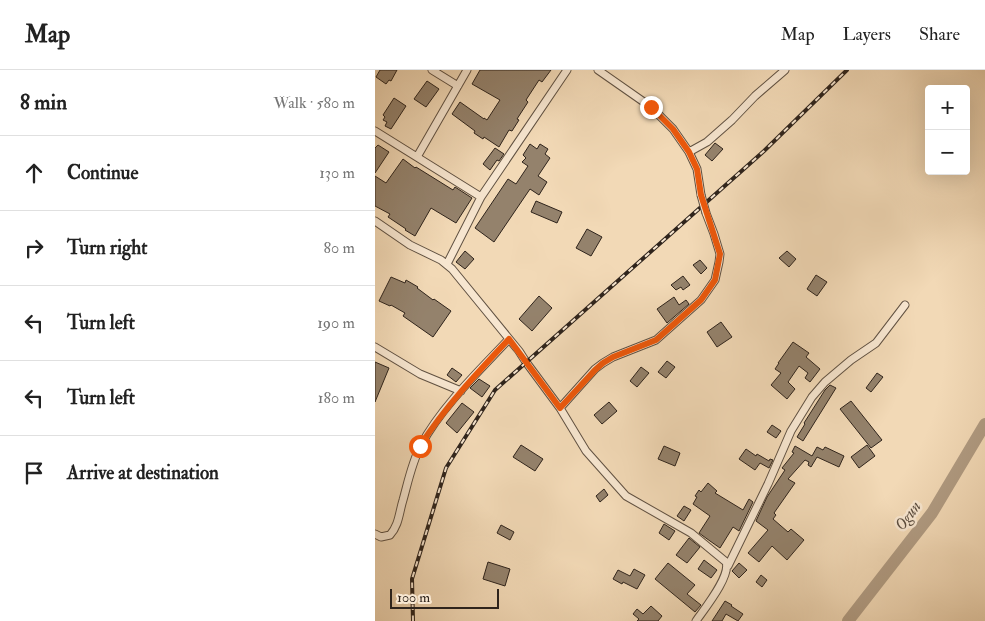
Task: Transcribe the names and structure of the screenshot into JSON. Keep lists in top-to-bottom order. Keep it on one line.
{"water":["Ogun"],"scale_bar":"100 m","page":{"header":"Map","nav":["Map","Layers","Share"],"heading":["8 min","Walk · 580 m"],"map_buttons":["+","−"],"list":[["Continue","130 m"],["Turn right","80 m"],["Turn left","190 m"],["Turn left","180 m"],"Arrive at destination"],"scale":"100 m"}}
